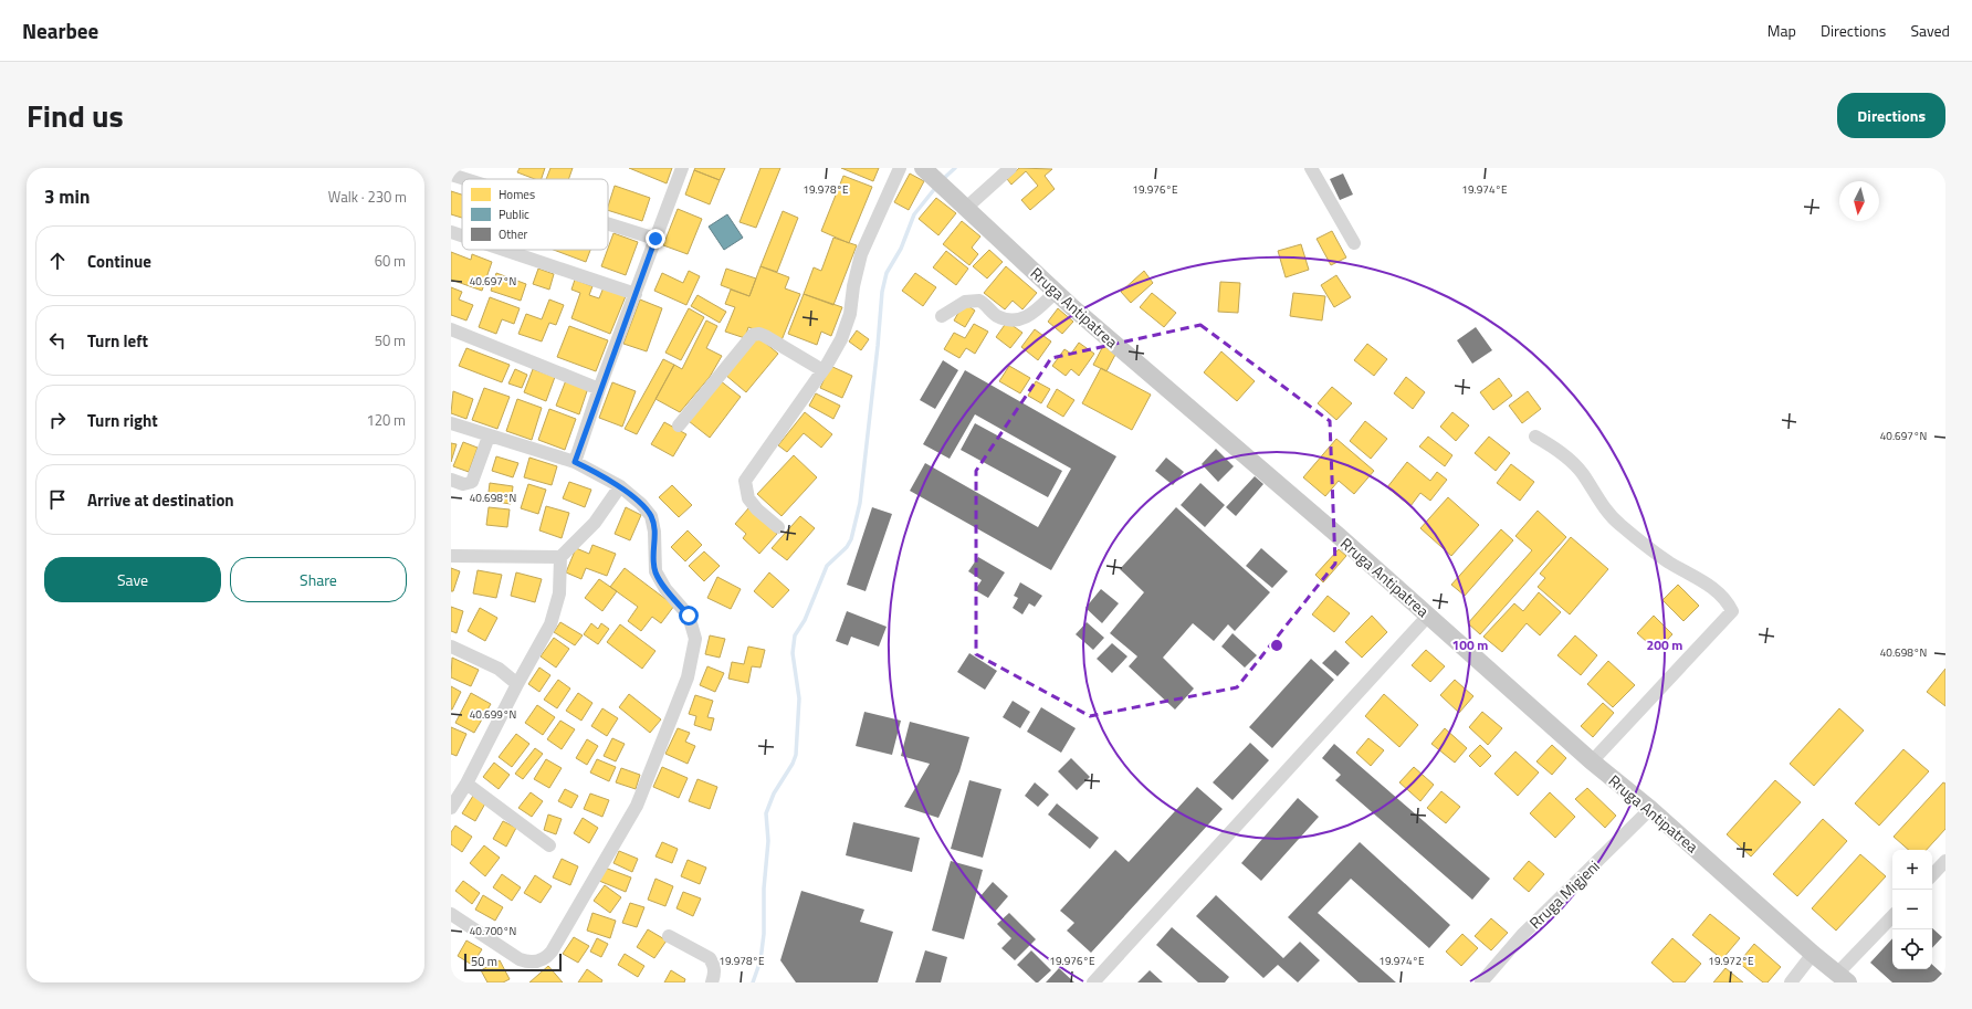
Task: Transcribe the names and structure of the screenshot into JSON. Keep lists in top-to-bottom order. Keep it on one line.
{"streets":{"main road":["Rruga Antipatrea"],"street":["Rruga Migjeni"]},"crossings":[["Rruga Antipatrea","Rruga Migjeni"]],"legend":["Homes","Public","Other"],"scale_bar":"50 m","north":"bottom","page":{"header":"Nearbee","nav":["Map","Directions","Saved"],"title":"Find us","buttons":["Directions",["Save","Share"]],"heading":["3 min","Walk · 230 m"],"list":[["Continue","60 m"],["Turn left","50 m"],["Turn right","120 m"],"Arrive at destination"],"map_buttons":["+","−"],"scale":"50 m"},"coordinates":["19.978°E","19.976°E","19.974°E","40.697°N","40.698°N","40.699°N","40.700°N","19.972°E"],"rings":["100 m","200 m"]}
